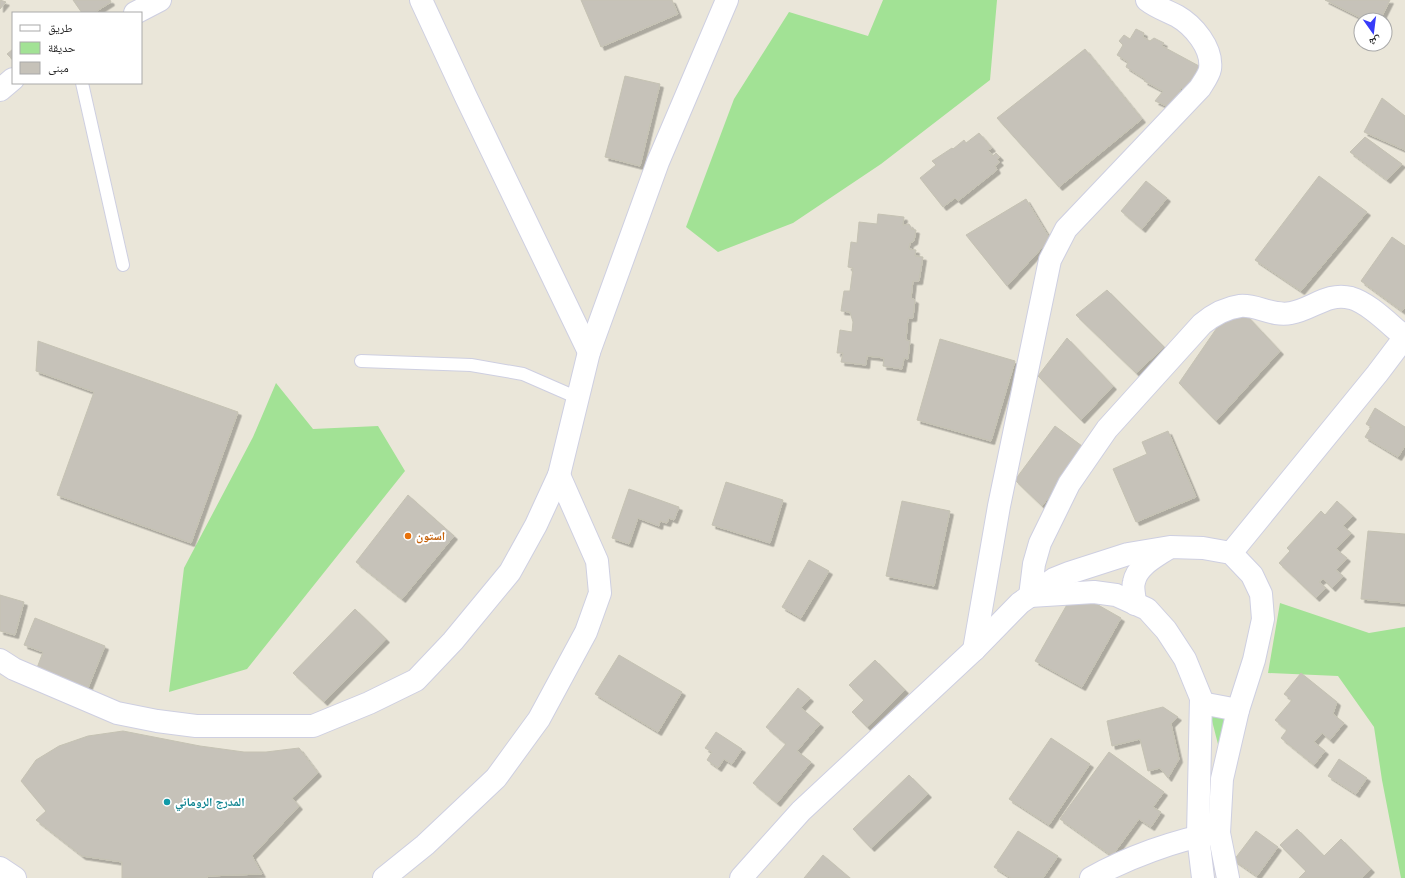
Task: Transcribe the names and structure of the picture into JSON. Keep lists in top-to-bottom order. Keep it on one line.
{"places":["استون","المدرج الروماني"],"legend":["طريق","حديقة","مبنى"],"north":"bottom"}
